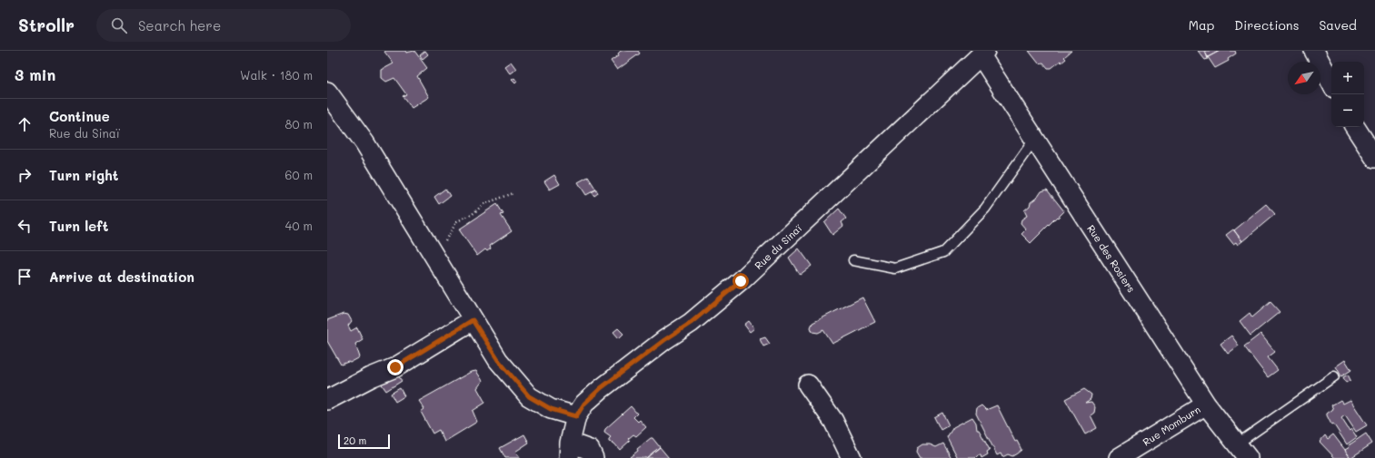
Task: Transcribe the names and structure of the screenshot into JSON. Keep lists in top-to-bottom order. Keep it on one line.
{"streets":{"street":["Rue du Sinaï","Rue des Rosiers","Rue Momburn"]},"crossings":[["Rue du Sinaï","Rue des Rosiers"],["Rue des Rosiers","Rue Momburn"]],"scale_bar":"20 m","north":"bottom left","page":{"header":"Strollr","search":"Search here","nav":["Map","Directions","Saved"],"heading":["3 min","Walk · 180 m"],"map_buttons":["+","−"],"list":[["Continue","Rue du Sinaï","80 m"],["Turn right","60 m"],["Turn left","40 m"],"Arrive at destination"],"scale":"20 m"}}
